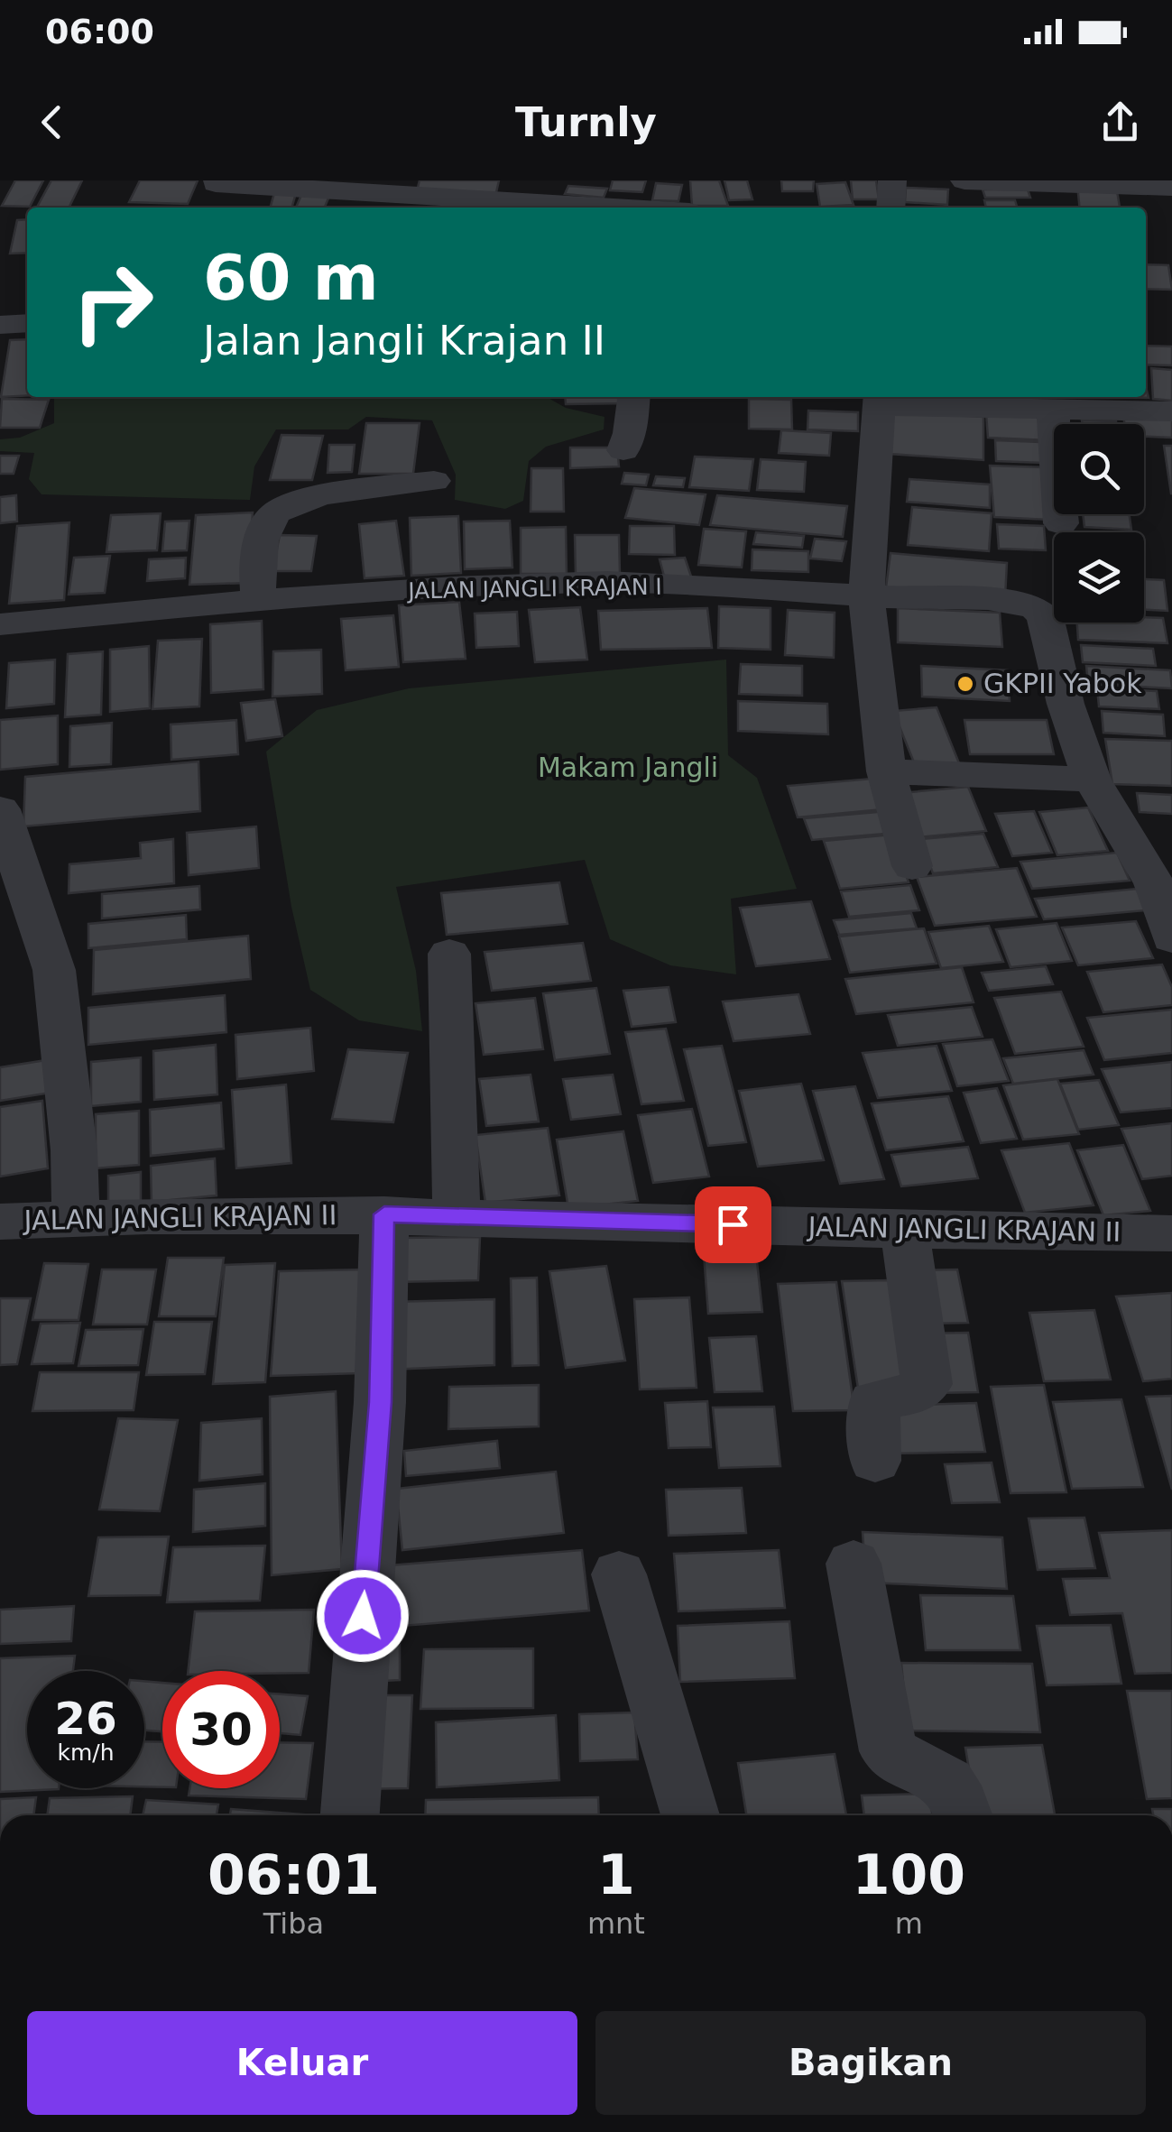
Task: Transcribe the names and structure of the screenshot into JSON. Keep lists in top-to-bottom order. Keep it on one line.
{"streets":{"street":["JALAN JANGLI KRAJAN I","JALAN JANGLI KRAJAN II"]},"parks":["Makam Jangli"],"places":["GKPII Yabok"],"page":{"status":"06:00","header":"Turnly","turn":["60 m","Jalan Jangli Krajan II"],"speed":"26 km/h","limit":"30","eta":["06:01","Tiba","1","mnt","100","m"],"buttons":["Keluar","Bagikan"]}}
